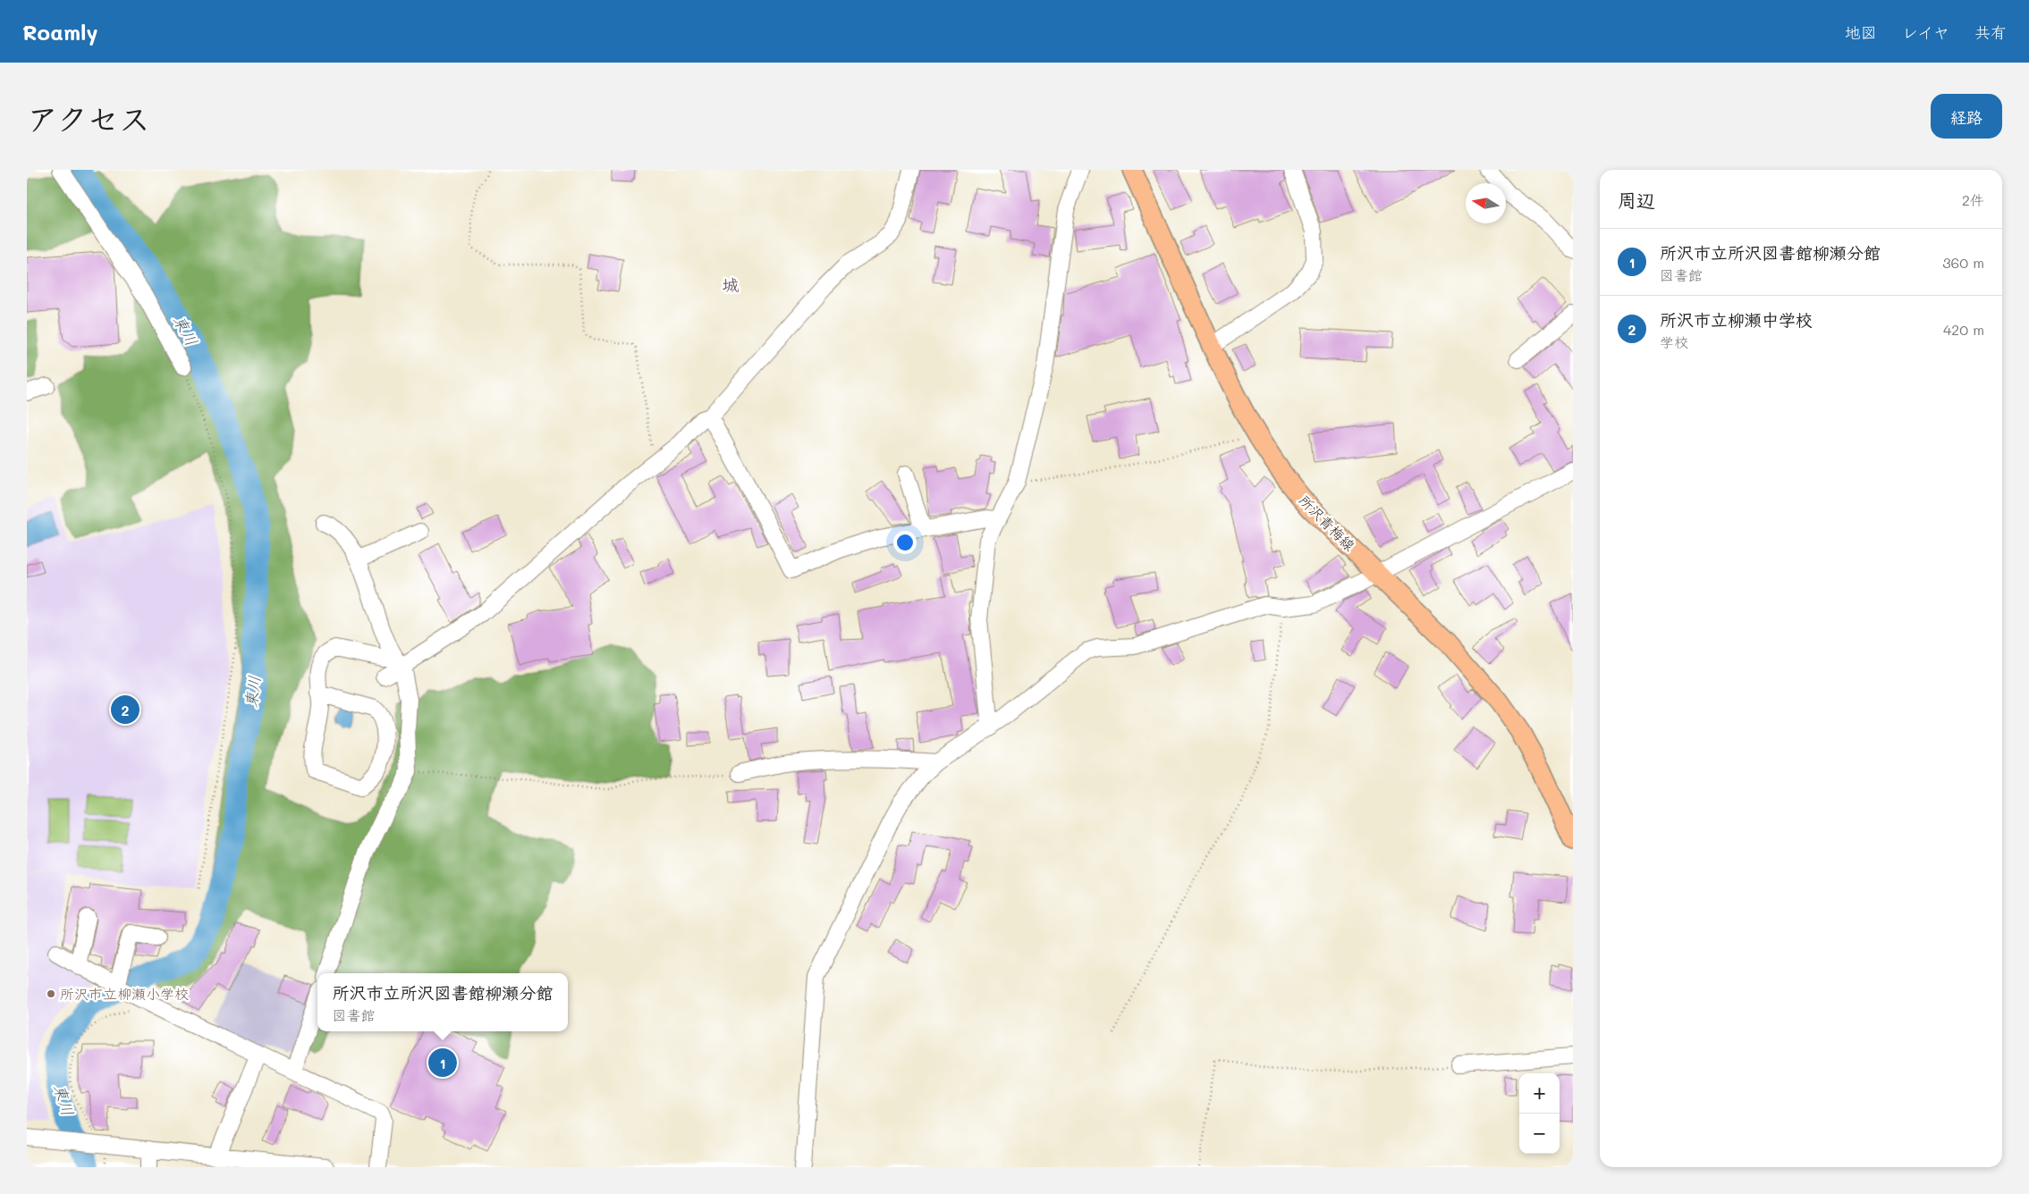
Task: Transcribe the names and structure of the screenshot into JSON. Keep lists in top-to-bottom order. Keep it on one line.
{"streets":{"main road":["所沢青梅線"]},"districts":["城"],"water":["東川"],"places":["所沢市立柳瀬小学校"],"north":"left","page":{"header":"Roamly","nav":["地図","レイヤ","共有"],"title":"アクセス","buttons":"経路","heading":["周辺","2件"],"list":[{"mark":"1","name":"所沢市立所沢図書館柳瀬分館","note":"図書館","value":"360 m"},{"mark":"2","name":"所沢市立柳瀬中学校","note":"学校","value":"420 m"}],"pins":["2","1"],"popup":["所沢市立所沢図書館柳瀬分館","図書館"],"map_buttons":["+","−"]}}
